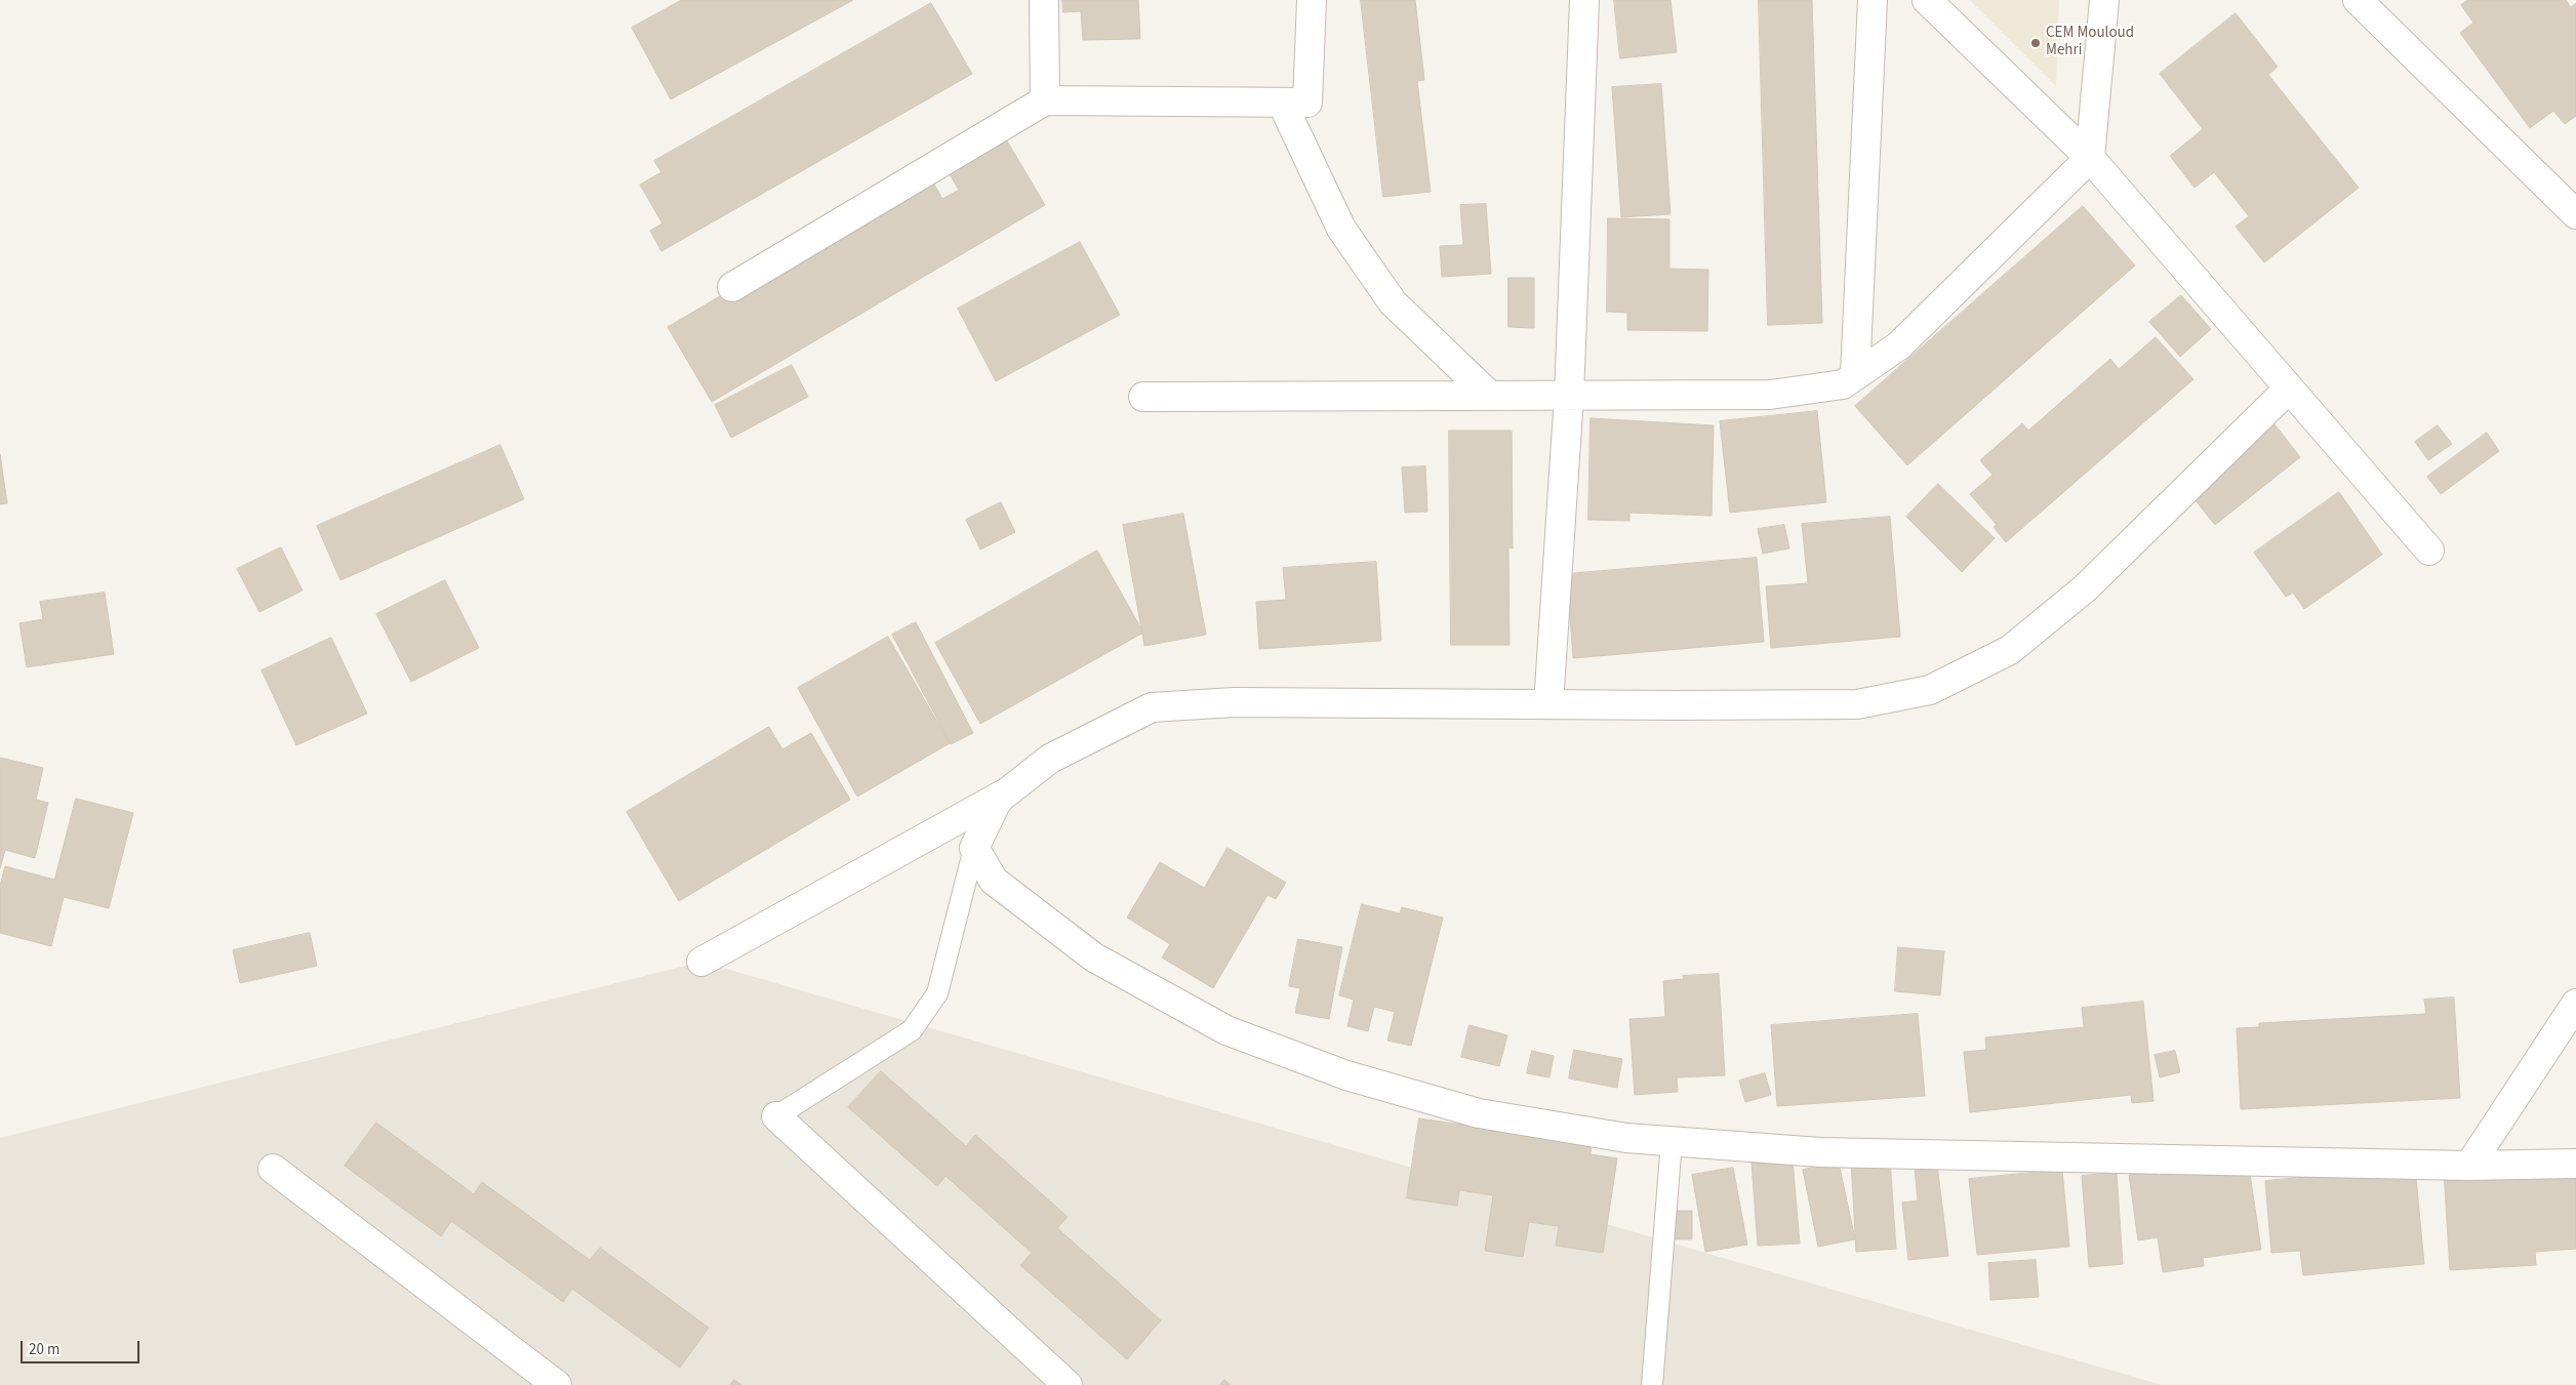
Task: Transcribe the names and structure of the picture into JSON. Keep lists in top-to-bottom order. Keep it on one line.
{"places":["CEM Mouloud Mehri"],"scale_bar":"20 m"}
